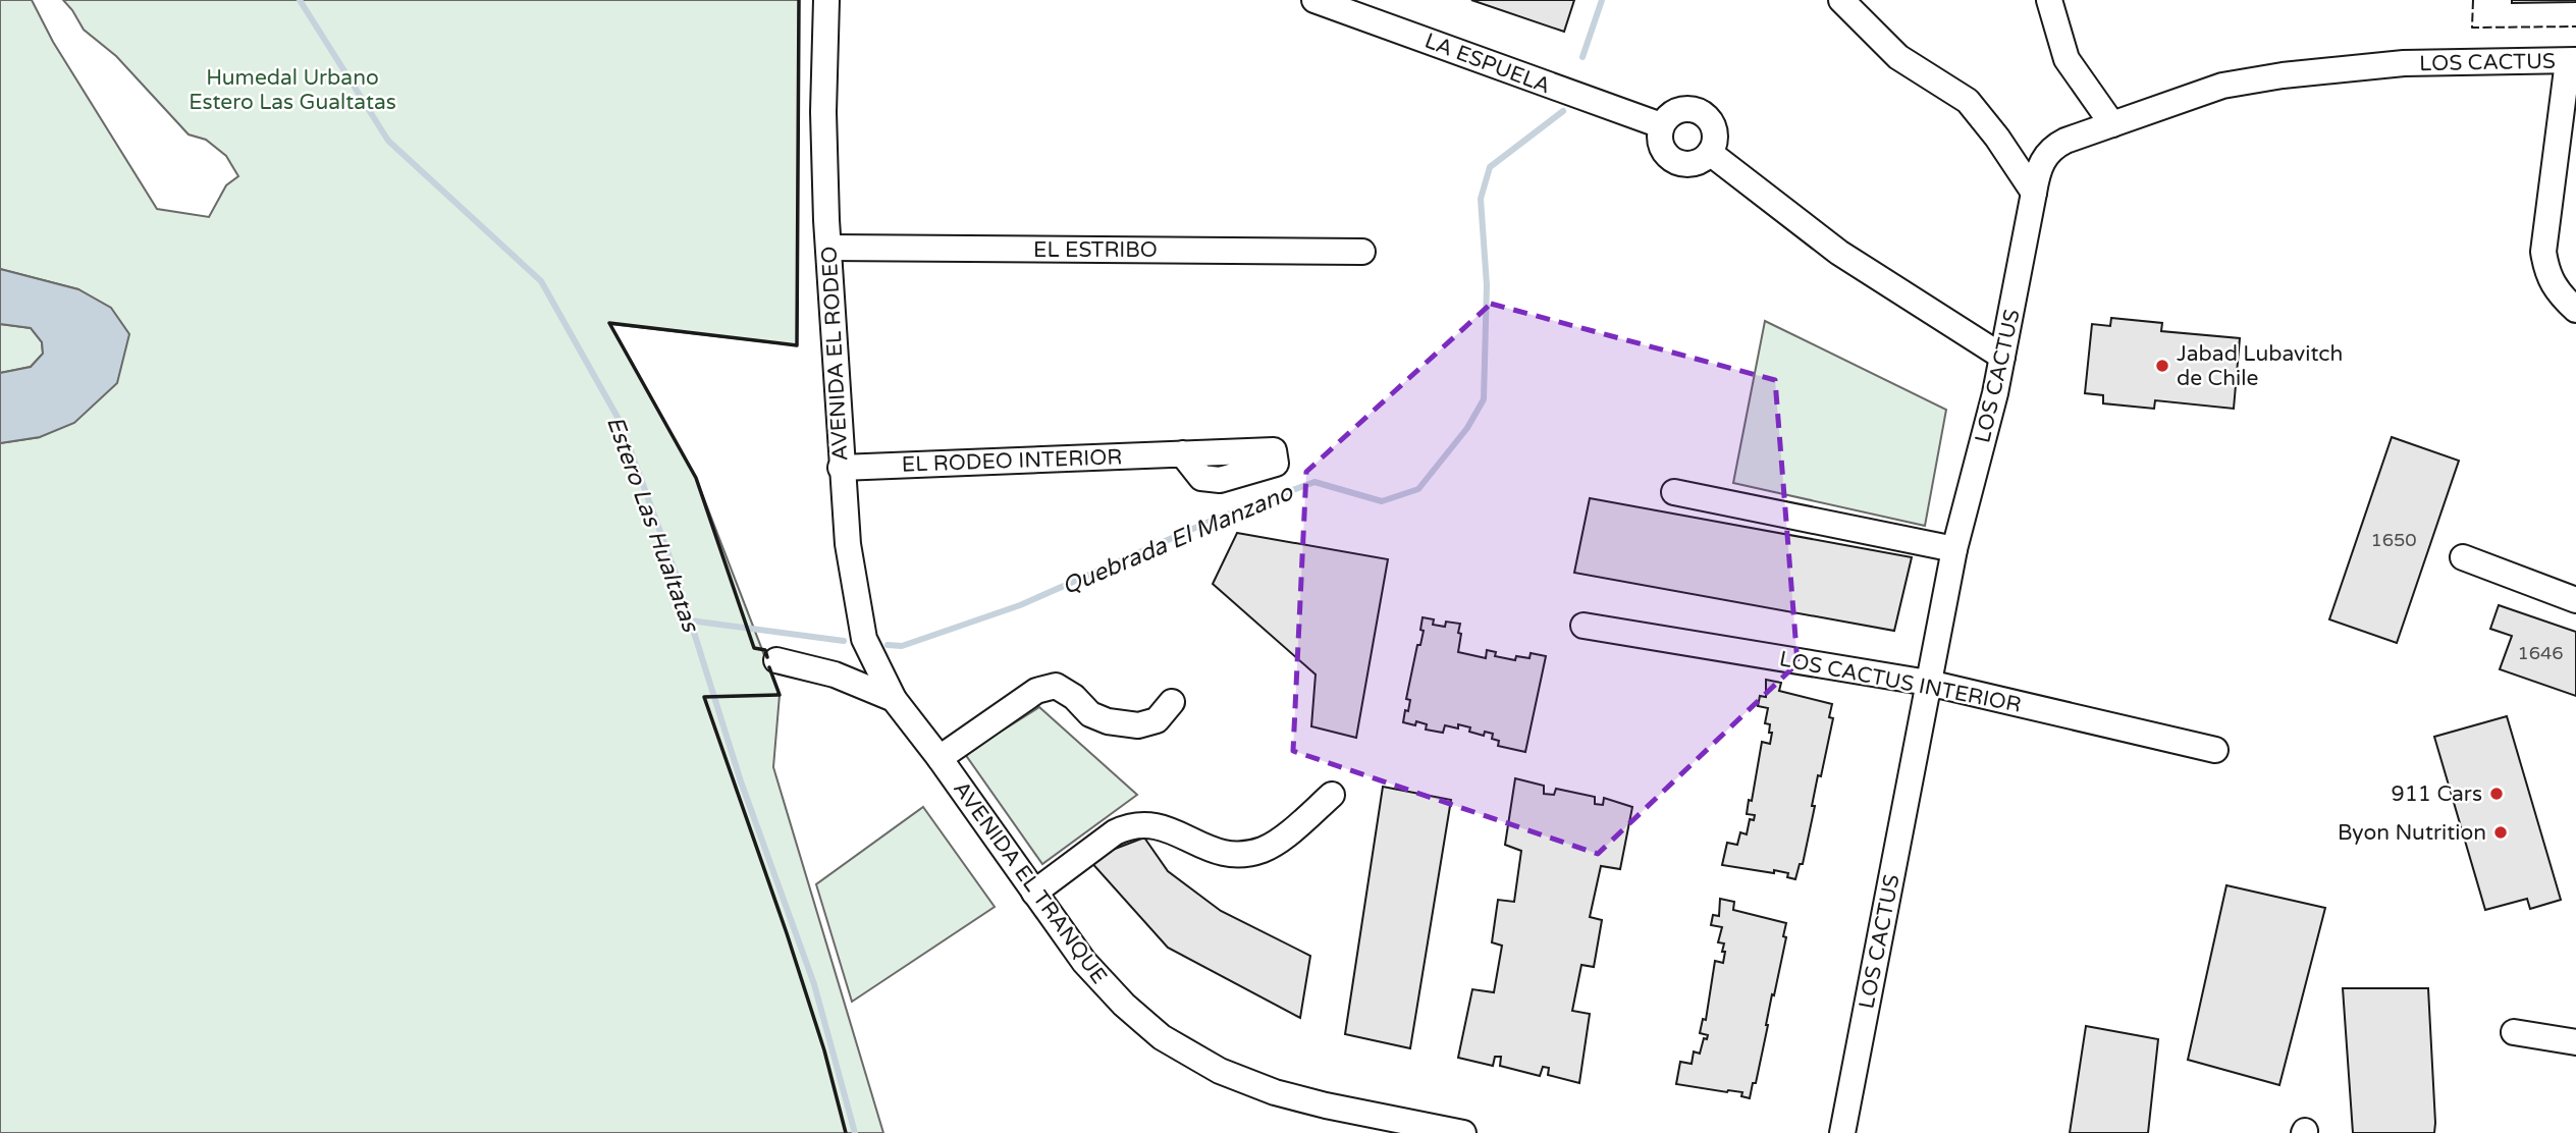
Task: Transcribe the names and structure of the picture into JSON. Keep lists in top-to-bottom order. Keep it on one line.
{"streets":{"street":["LOS CACTUS","LA ESPUELA","EL ESTRIBO","AVENIDA EL RODEO","EL RODEO INTERIOR","LOS CACTUS INTERIOR","AVENIDA EL TRANQUE"]},"crossings":[["LOS CACTUS","LOS CACTUS INTERIOR"],["EL ESTRIBO","AVENIDA EL RODEO"],["AVENIDA EL RODEO","EL RODEO INTERIOR"],["AVENIDA EL RODEO","AVENIDA EL TRANQUE"]],"water":["Estero Las Hualtatas","Quebrada El Manzano"],"parks":["Humedal Urbano Estero Las Gualtatas"],"places":["Jabad Lubavitch de Chile","911 Cars","Byon Nutrition"],"house_numbers":["1650","1646"]}
